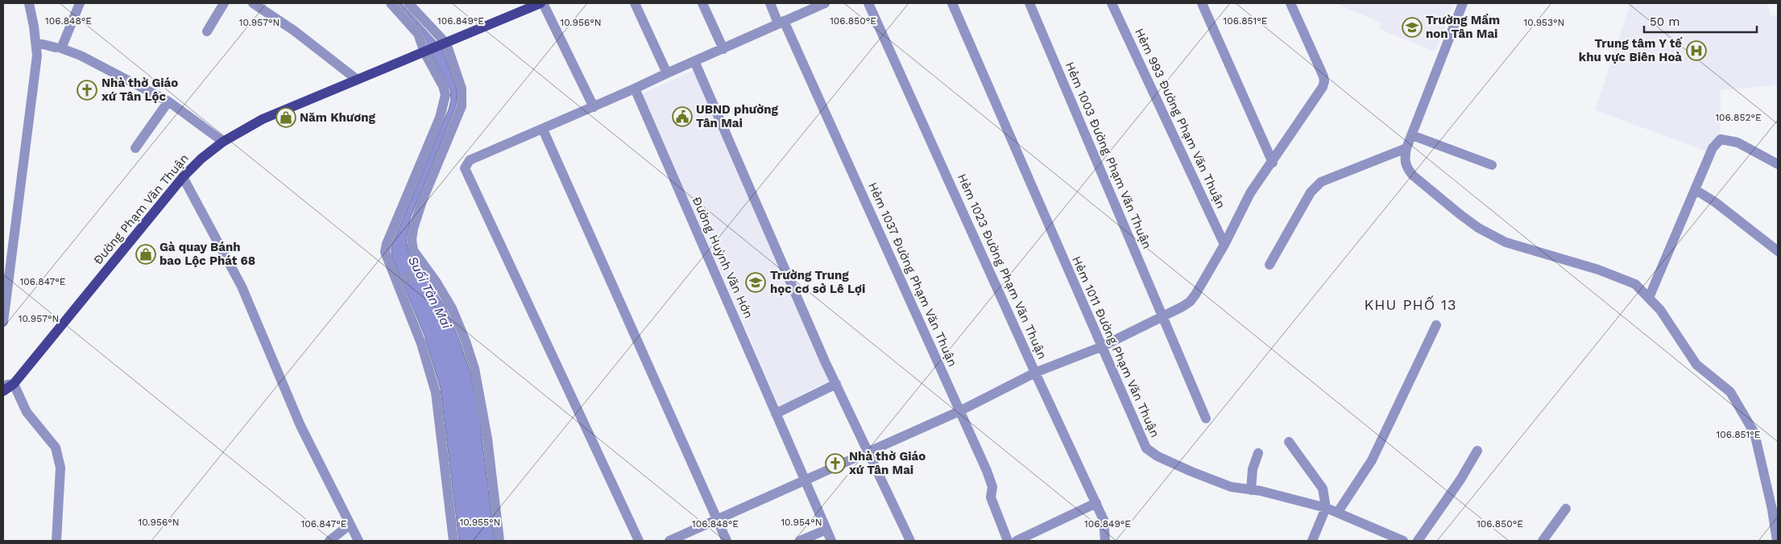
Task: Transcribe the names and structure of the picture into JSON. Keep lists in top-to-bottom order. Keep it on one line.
{"streets":{"main road":["Đường Phạm Văn Thuận"],"street":["Hẻm 993 Đường Phạm Văn Thuận","Hẻm 1003 Đường Phạm Văn Thuận","Đường Huỳnh Văn Hớn","Hẻm 1023 Đường Phạm Văn Thuận","Hẻm 1037 Đường Phạm Văn Thuận","Hẻm 1011 Đường Phạm Văn Thuận"]},"districts":["KHU PHỐ 13"],"water":["Suối Tân Mai"],"places":{"school or university":["Trường Mầm non Tân Mai","Trường Trung học cơ sở Lê Lợi"],"hospital":["Trung tâm Y tế khu vực Biên Hoà"],"church":["Nhà thờ Giáo xứ Tân Lộc","Nhà thờ Giáo xứ Tân Mai"],"public building":["UBND phường Tân Mai"],"shop":["Năm Khương","Gà quay Bánh bao Lộc Phát 68"]},"scale_bar":"50 m","coordinates":["106.851°E","106.848°E","106.849°E","106.850°E","10.957°N","10.956°N","10.953°N","106.852°E","106.847°E","10.955°N","10.954°N"]}
